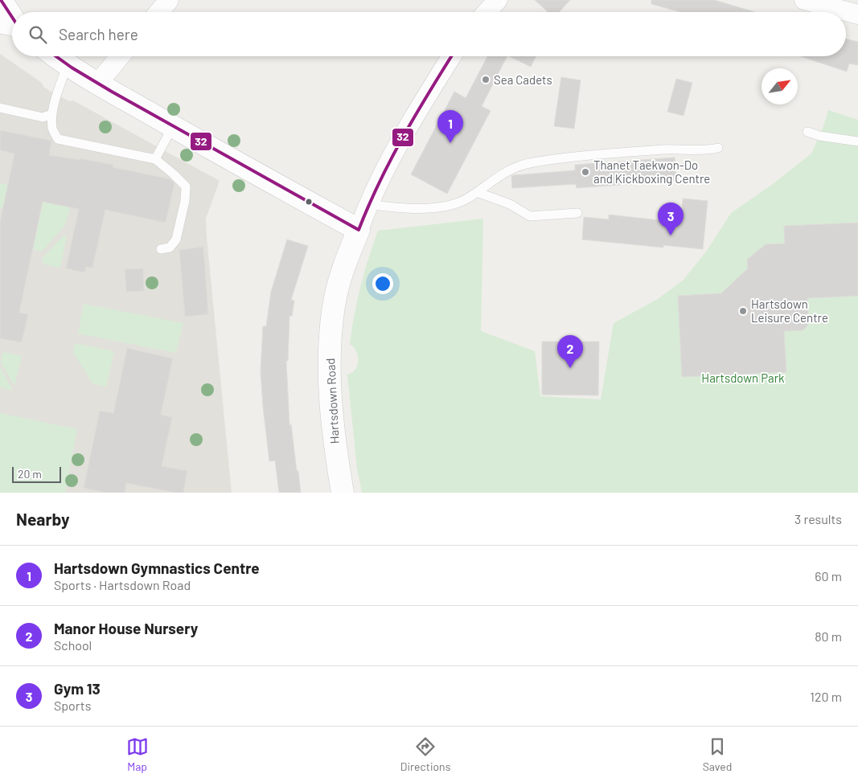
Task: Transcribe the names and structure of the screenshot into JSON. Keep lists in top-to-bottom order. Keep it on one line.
{"streets":{"main road":["Hartsdown Road"]},"parks":["Hartsdown Park"],"places":["Sea Cadets","Thanet Taekwon-Do and Kickboxing Centre","Hartsdown Leisure Centre"],"lines":["transit line 32"],"scale_bar":"20 m","north":"top right","page":{"search":"Search here","pins":["1","3","2"],"scale":"20 m","heading":["Nearby","3 results"],"list":[{"mark":"1","name":"Hartsdown Gymnastics Centre","note":"Sports · Hartsdown Road","value":"60 m"},{"mark":"2","name":"Manor House Nursery","note":"School","value":"80 m"},{"mark":"3","name":"Gym 13","note":"Sports","value":"120 m"}],"nav":["Map","Directions","Saved"]}}
